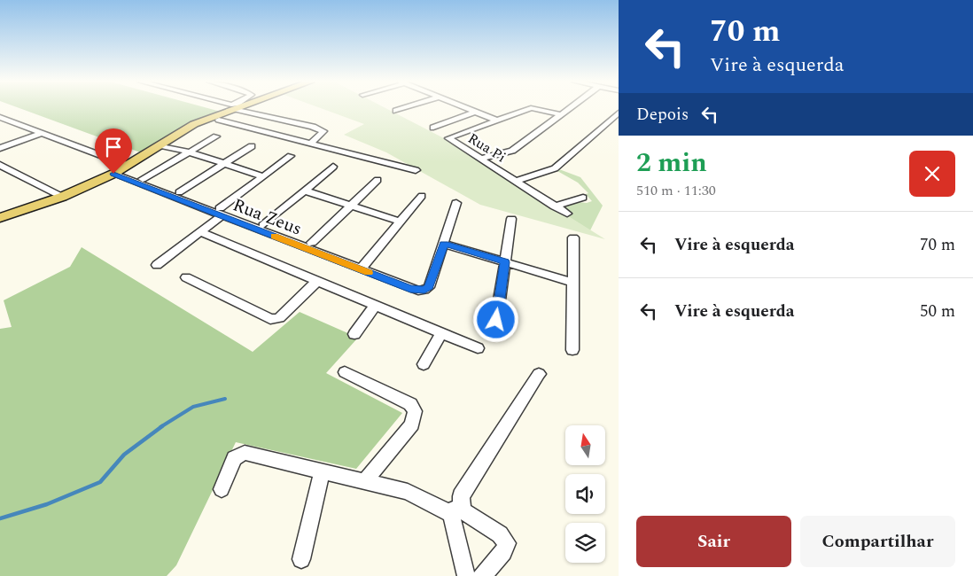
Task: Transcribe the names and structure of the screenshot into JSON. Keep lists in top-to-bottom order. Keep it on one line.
{"streets":{"street":["Rua Pi","Rua Zeus"]},"north":"top","page":{"turn":["70 m","Vire à esquerda"],"then":"Depois","heading":["2 min","510 m · 11:30"],"list":[{"name":"Vire à esquerda","value":"70 m"},{"name":"Vire à esquerda","value":"50 m"}],"buttons":["Sair","Compartilhar"]}}
